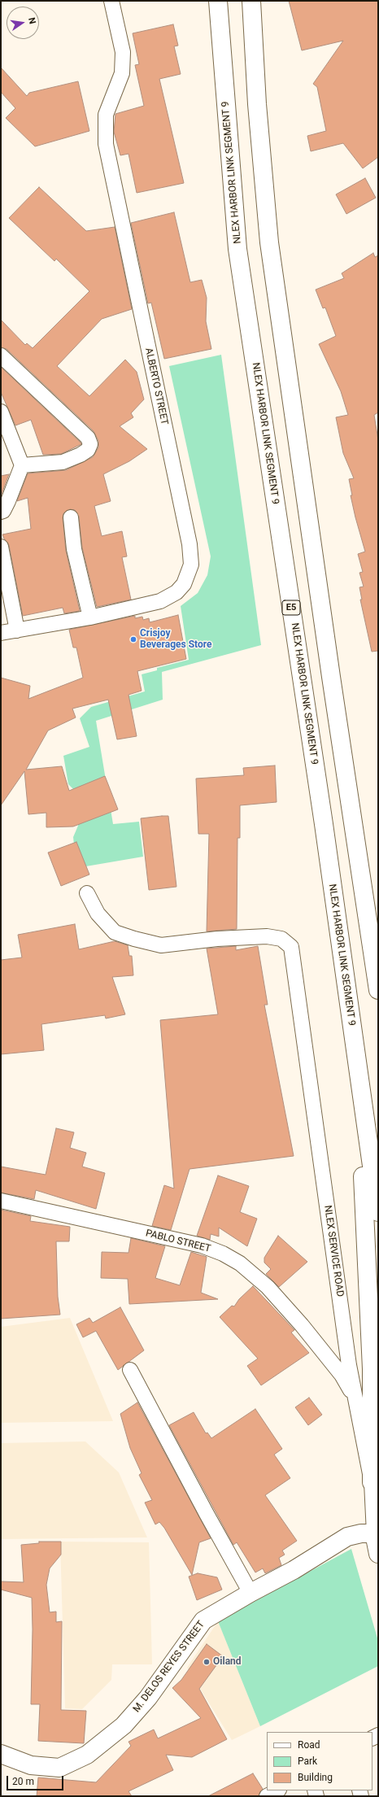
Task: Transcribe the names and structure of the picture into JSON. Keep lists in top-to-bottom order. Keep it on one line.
{"streets":{"main road":["NLEX HARBOR LINK SEGMENT 9","E5","NLEX SERVICE ROAD","M. DELOS REYES STREET"],"street":["ALBERTO STREET","PABLO STREET"]},"crossings":[["PABLO STREET","NLEX SERVICE ROAD"],["NLEX SERVICE ROAD","M. DELOS REYES STREET"]],"places":["Crisjoy Beverages Store","Oiland"],"legend":["Road","Park","Building"],"scale_bar":"20 m","north":"right"}
